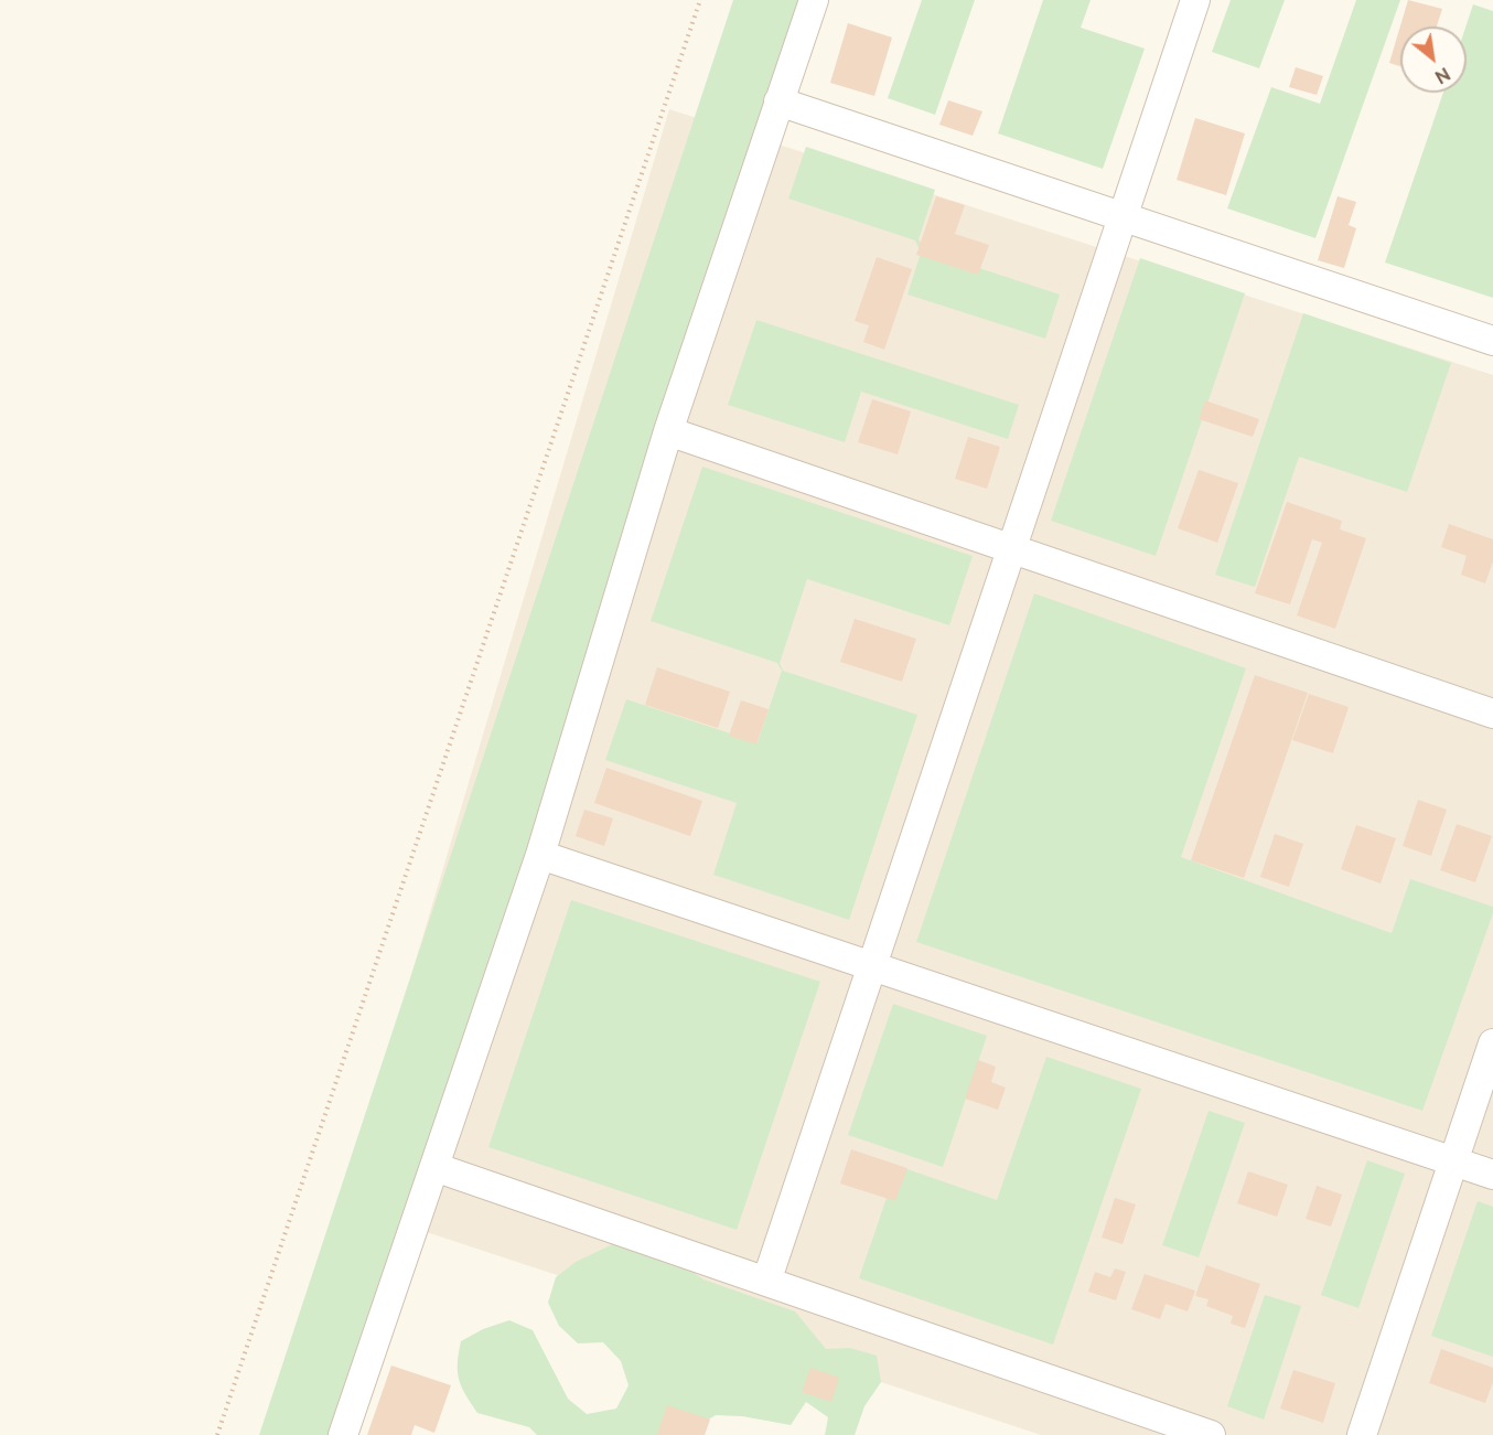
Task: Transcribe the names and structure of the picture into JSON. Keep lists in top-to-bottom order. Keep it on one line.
{"north":"bottom right"}
